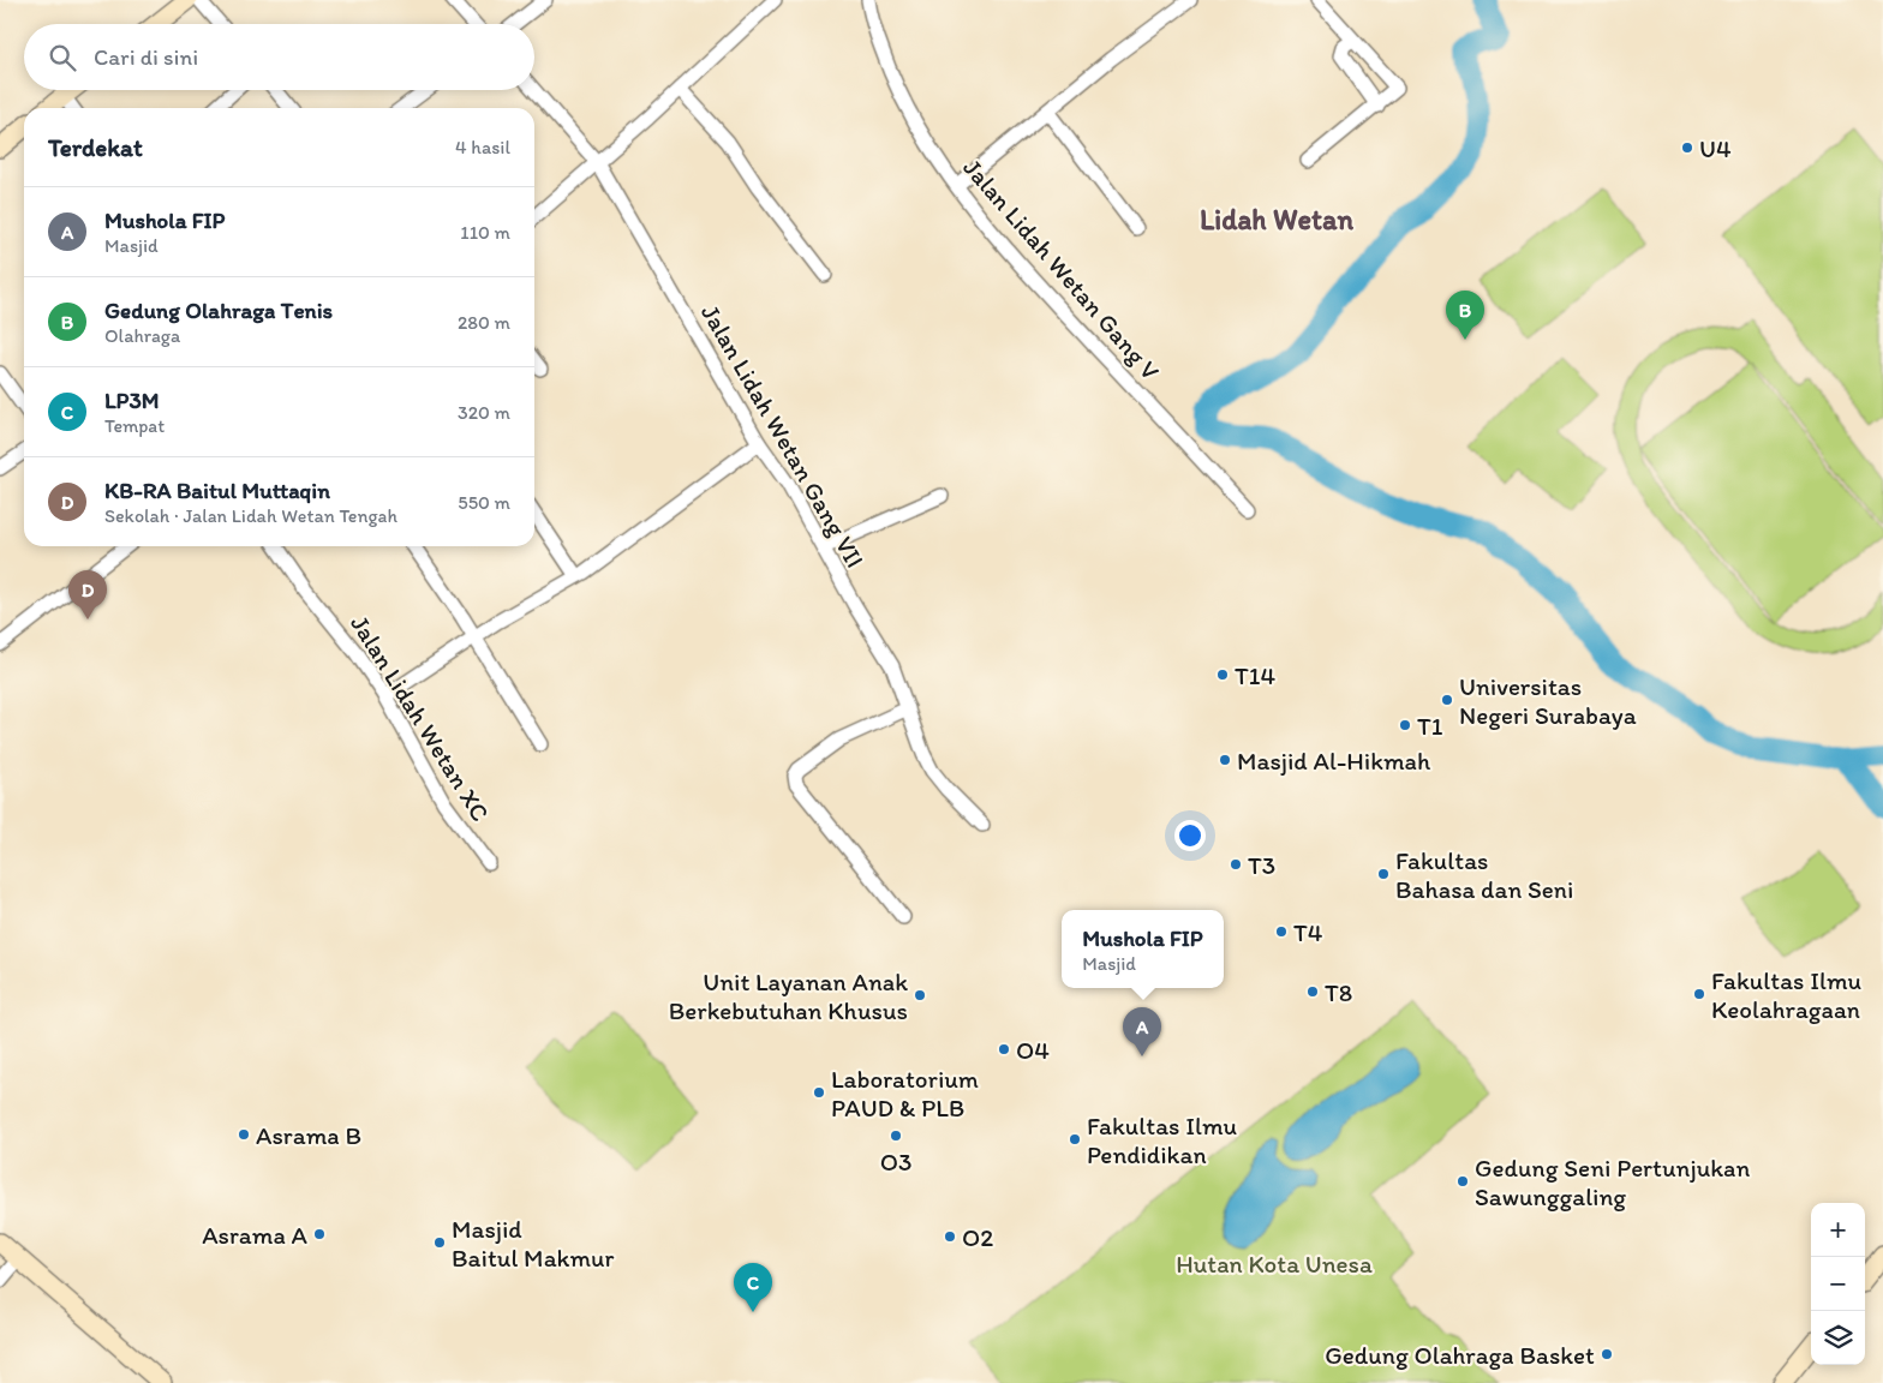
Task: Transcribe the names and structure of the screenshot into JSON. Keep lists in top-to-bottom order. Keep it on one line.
{"streets":{"street":["Jalan Lidah Wetan Gang V","Jalan Lidah Wetan Gang VII","Jalan Lidah Wetan XC"]},"districts":["Lidah Wetan"],"parks":["Hutan Kota Unesa"],"places":["U4","T14","Universitas Negeri Surabaya","T1","Masjid Al-Hikmah","T3","Fakultas Bahasa dan Seni","T4","T8","Fakultas Ilmu Keolahragaan","Unit Layanan Anak Berkebutuhan Khusus","O4","Laboratorium PAUD & PLB","Asrama B","O3","Fakultas Ilmu Pendidikan","Gedung Seni Pertunjukan Sawunggaling","Asrama A","O2","Masjid Baitul Makmur","Gedung Olahraga Basket"],"page":{"search":"Cari di sini","heading":["Terdekat","4 hasil"],"list":[{"mark":"A","name":"Mushola FIP","note":"Masjid","value":"110 m"},{"mark":"B","name":"Gedung Olahraga Tenis","note":"Olahraga","value":"280 m"},{"mark":"C","name":"LP3M","note":"Tempat","value":"320 m"},{"mark":"D","name":"KB-RA Baitul Muttaqin","note":"Sekolah · Jalan Lidah Wetan Tengah","value":"550 m"}],"pins":["B","D","A","C"],"popup":["Mushola FIP","Masjid"],"map_buttons":["+","−"]}}
